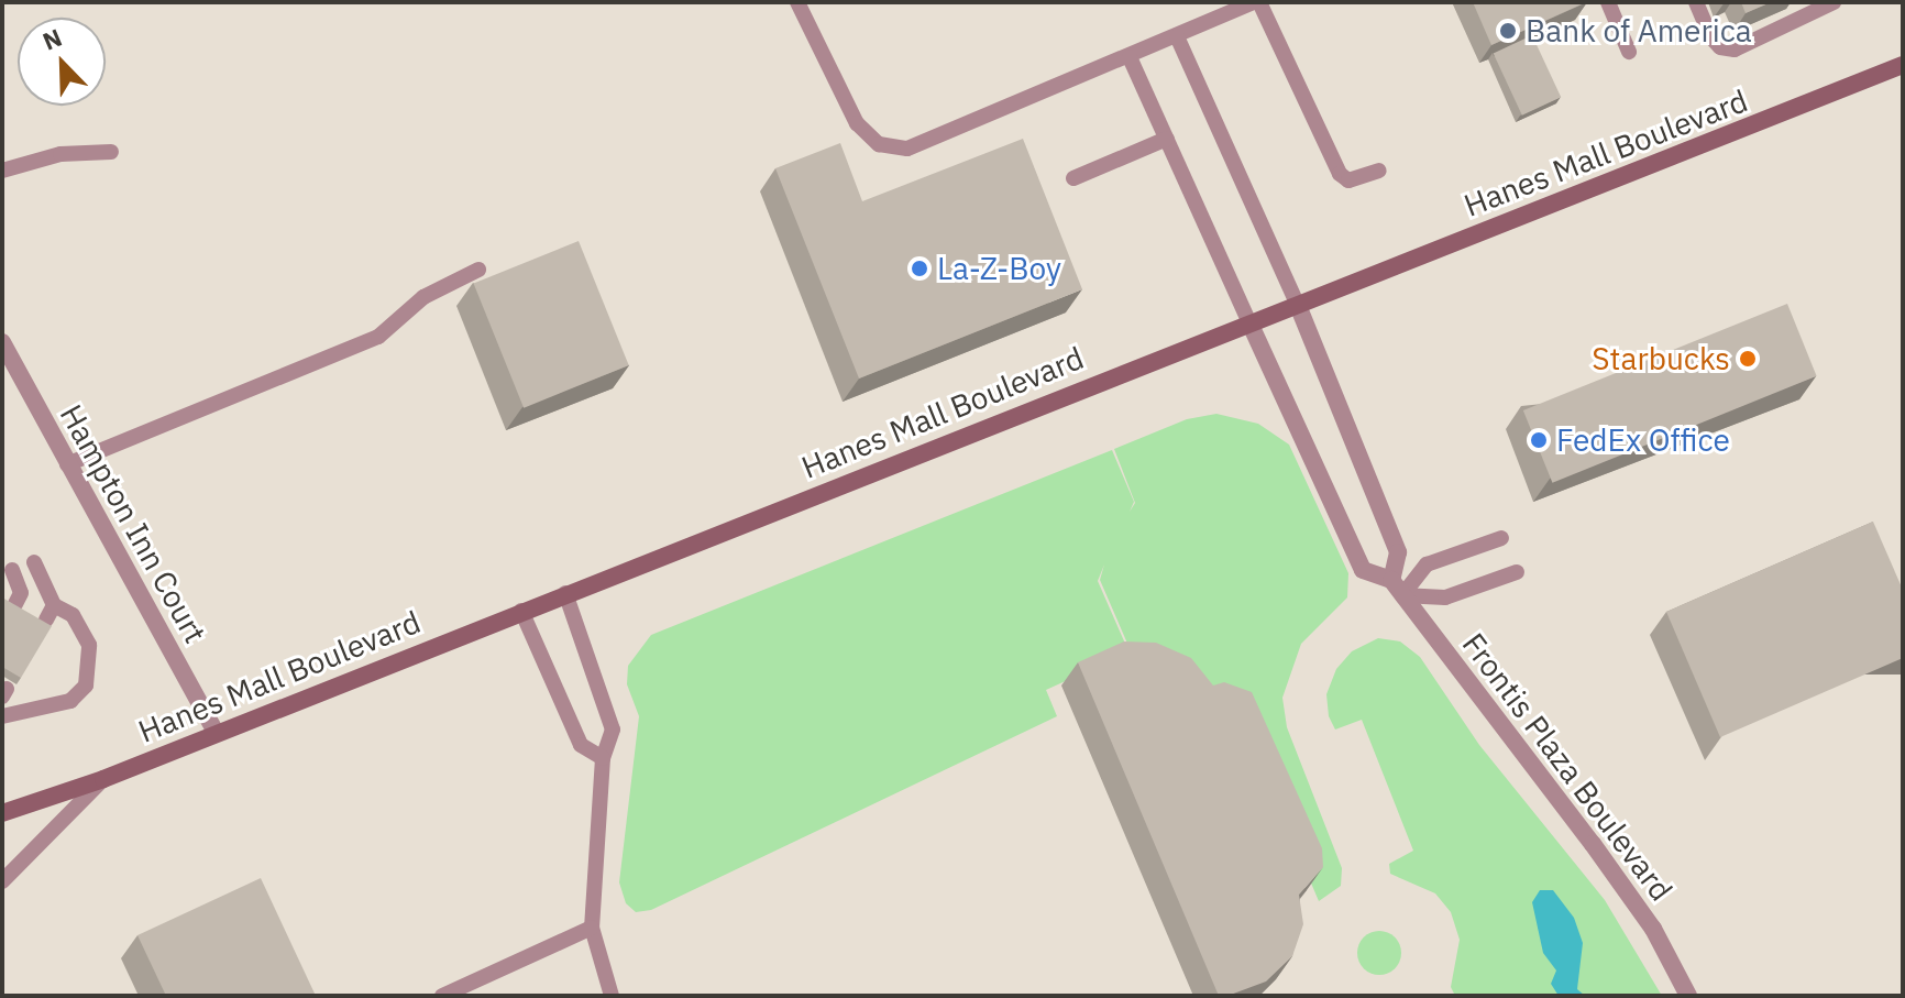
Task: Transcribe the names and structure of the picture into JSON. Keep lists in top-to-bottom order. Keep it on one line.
{"streets":{"main road":["Hanes Mall Boulevard"],"street":["Hampton Inn Court","Frontis Plaza Boulevard"]},"crossings":[["Hanes Mall Boulevard","Hampton Inn Court"],["Hanes Mall Boulevard","Frontis Plaza Boulevard"]],"places":["Bank of America","La-Z-Boy","Starbucks","FedEx Office"],"north":"top left"}
